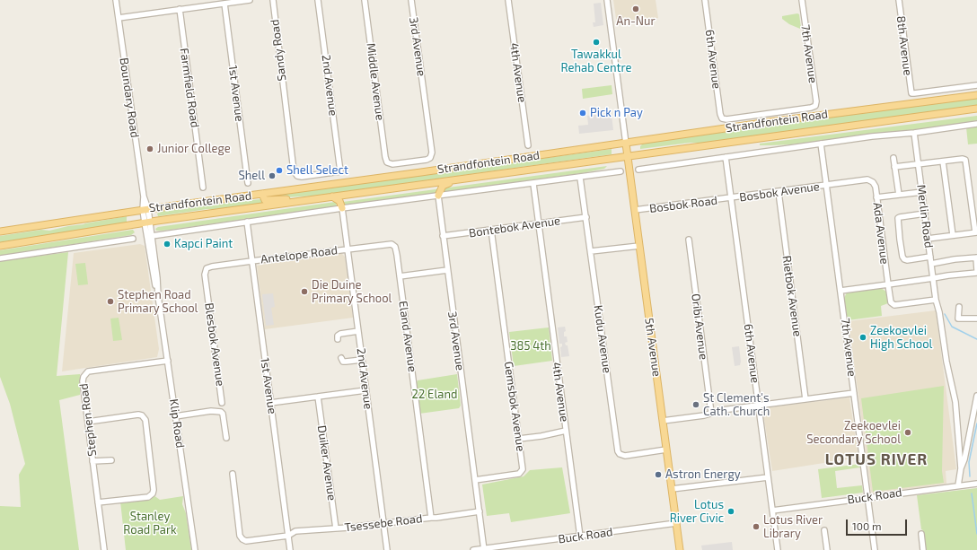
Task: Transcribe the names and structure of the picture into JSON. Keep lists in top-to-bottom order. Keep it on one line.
{"streets":{"main road":["Strandfontein Road","5th Avenue"],"street":["8th Avenue","3rd Avenue","Sandy Road","7th Avenue","6th Avenue","4th Avenue","Middle Avenue","2nd Avenue","Farmfield Road","1st Avenue","Boundary Road","Bosbok Avenue","Bosbok Road","Merlin Road","Bontebok Avenue","Ada Avenue","Antelope Road","Rietbok Avenue","Oribi Avenue","Eland Avenue","Kudu Avenue","Blesbok Avenue","Gemsbok Avenue","Stephen Road","Klip Road","Duiker Avenue","Buck Road","Tsessebe Road"]},"crossings":[["3rd Avenue","Middle Avenue"],["3rd Avenue","Bontebok Avenue"],["3rd Avenue","Gemsbok Avenue"],["3rd Avenue","Buck Road"],["3rd Avenue","Tsessebe Road"],["Sandy Road","2nd Avenue"],["7th Avenue","6th Avenue"],["7th Avenue","Bosbok Avenue"],["7th Avenue","Ada Avenue"],["7th Avenue","Buck Road"],["6th Avenue","Bosbok Avenue"],["6th Avenue","Bosbok Road"],["6th Avenue","Buck Road"],["4th Avenue","Bontebok Avenue"],["4th Avenue","Buck Road"],["2nd Avenue","Antelope Road"],["2nd Avenue","Eland Avenue"],["2nd Avenue","Tsessebe Road"],["1st Avenue","Antelope Road"],["1st Avenue","Blesbok Avenue"],["1st Avenue","Tsessebe Road"],["Boundary Road","Strandfontein Road"],["Boundary Road","Klip Road"],["Strandfontein Road","5th Avenue"],["Strandfontein Road","Klip Road"],["Bosbok Avenue","Bosbok Road"],["Bosbok Avenue","Ada Avenue"],["Bosbok Avenue","Rietbok Avenue"],["Bosbok Road","5th Avenue"],["Merlin Road","Ada Avenue"],["Bontebok Avenue","Kudu Avenue"],["Bontebok Avenue","Gemsbok Avenue"],["Antelope Road","Eland Avenue"],["Antelope Road","Blesbok Avenue"],["Eland Avenue","Tsessebe Road"],["Kudu Avenue","5th Avenue"],["5th Avenue","Buck Road"],["Stephen Road","Klip Road"],["Duiker Avenue","Tsessebe Road"]],"districts":["LOTUS RIVER"],"parks":["385 4th","22 Eland","Stanley Road Park"],"places":["An-Nur","Tawakkul Rehab Centre","Pick n Pay","Junior College","Shell Select","Shell","Kapci Paint","Die Duine Primary School","Stephen Road Primary School","Zeekoevlei High School","St Clement's Cath. Church","Zeekoevlei Secondary School","Astron Energy","Lotus River Civic","Lotus River Library"],"scale_bar":"100 m"}
